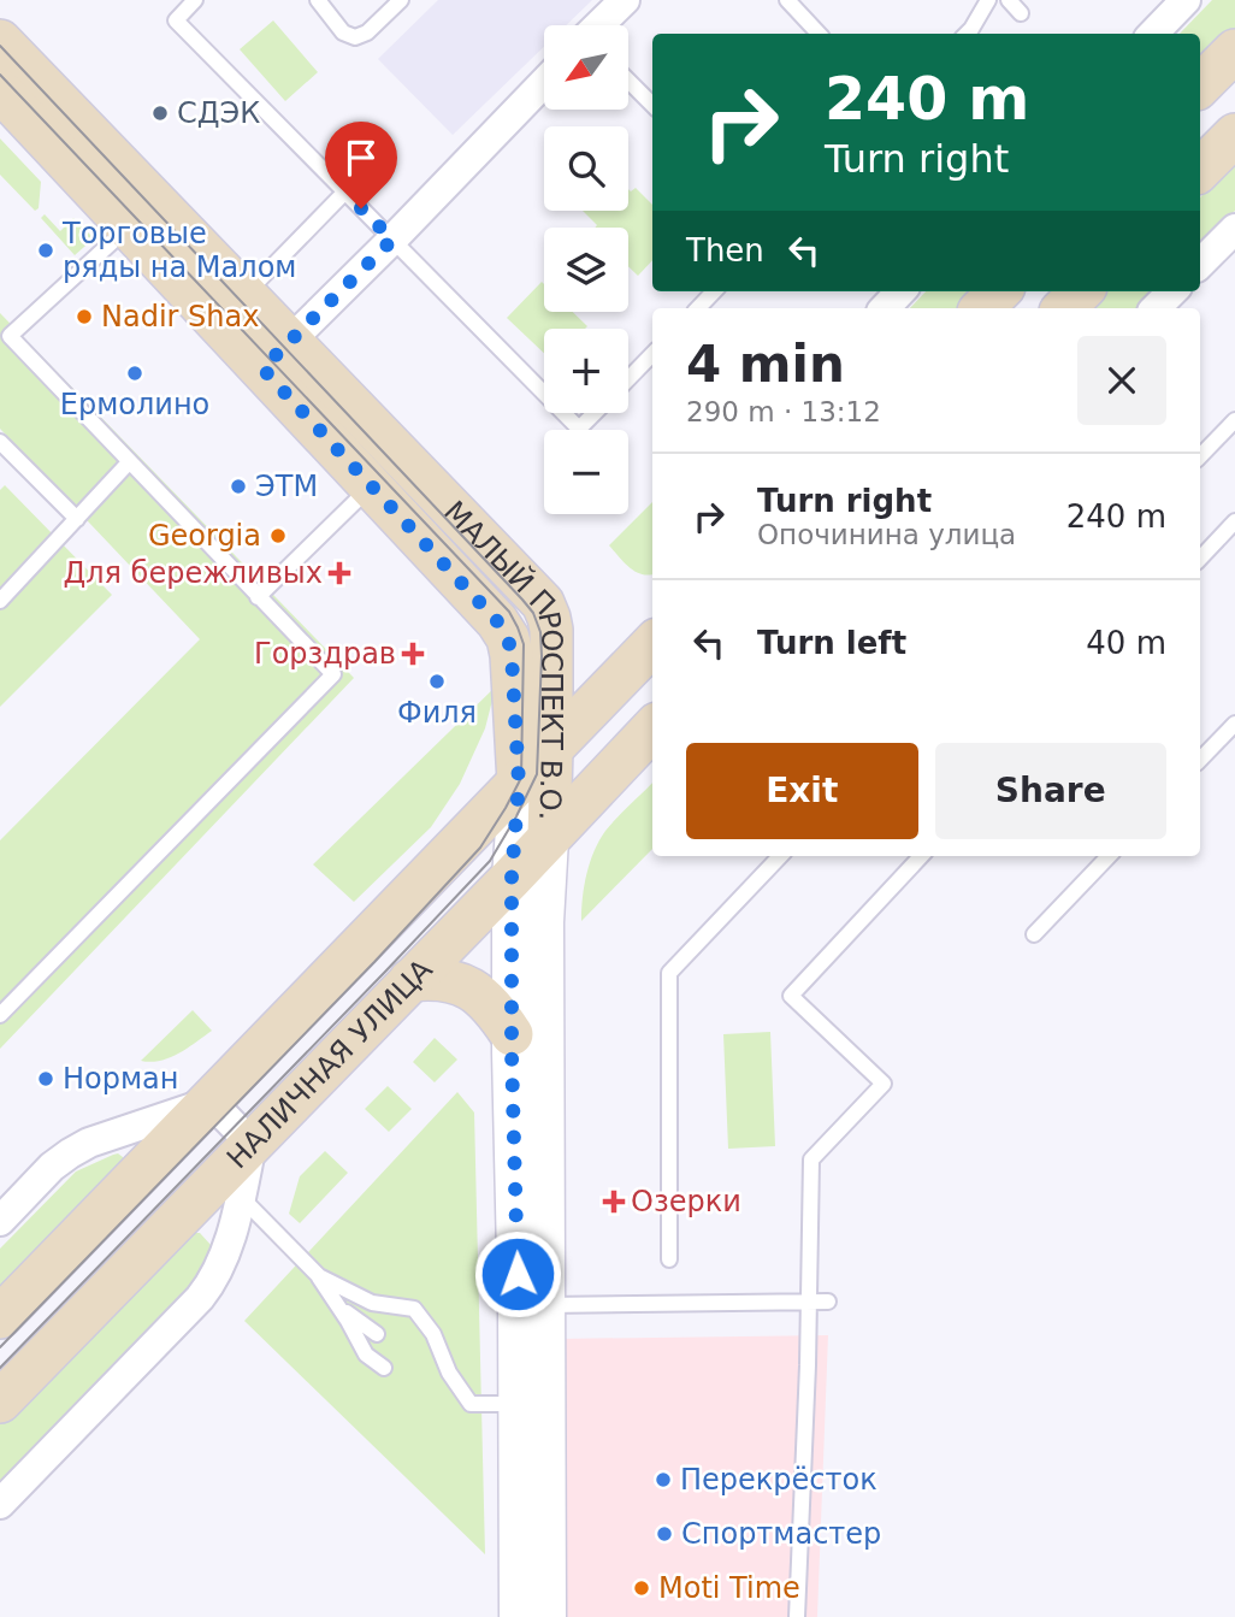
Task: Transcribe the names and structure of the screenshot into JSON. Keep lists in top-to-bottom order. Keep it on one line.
{"streets":{"main road":["МАЛЫЙ ПРОСПЕКТ В.О.","НАЛИЧНАЯ УЛИЦА"]},"crossings":[["МАЛЫЙ ПРОСПЕКТ В.О.","НАЛИЧНАЯ УЛИЦА"]],"places":{"other":["СДЭК","Торговые ряды на Малом","Nadir Shax","Ермолино","ЭТМ","Georgia","Филя","Норман","Перекрёсток","Спортмастер","Moti Time"],"health":["Для бережливых","Горздрав","Озерки"]},"north":"bottom left","page":{"map_buttons":["+","−"],"turn":["240 m","Turn right"],"then":"Then","heading":["4 min","290 m · 13:12"],"list":[{"name":"Turn right","note":"Опочинина улица","value":"240 m"},{"name":"Turn left","value":"40 m"}],"buttons":["Exit","Share"]}}
